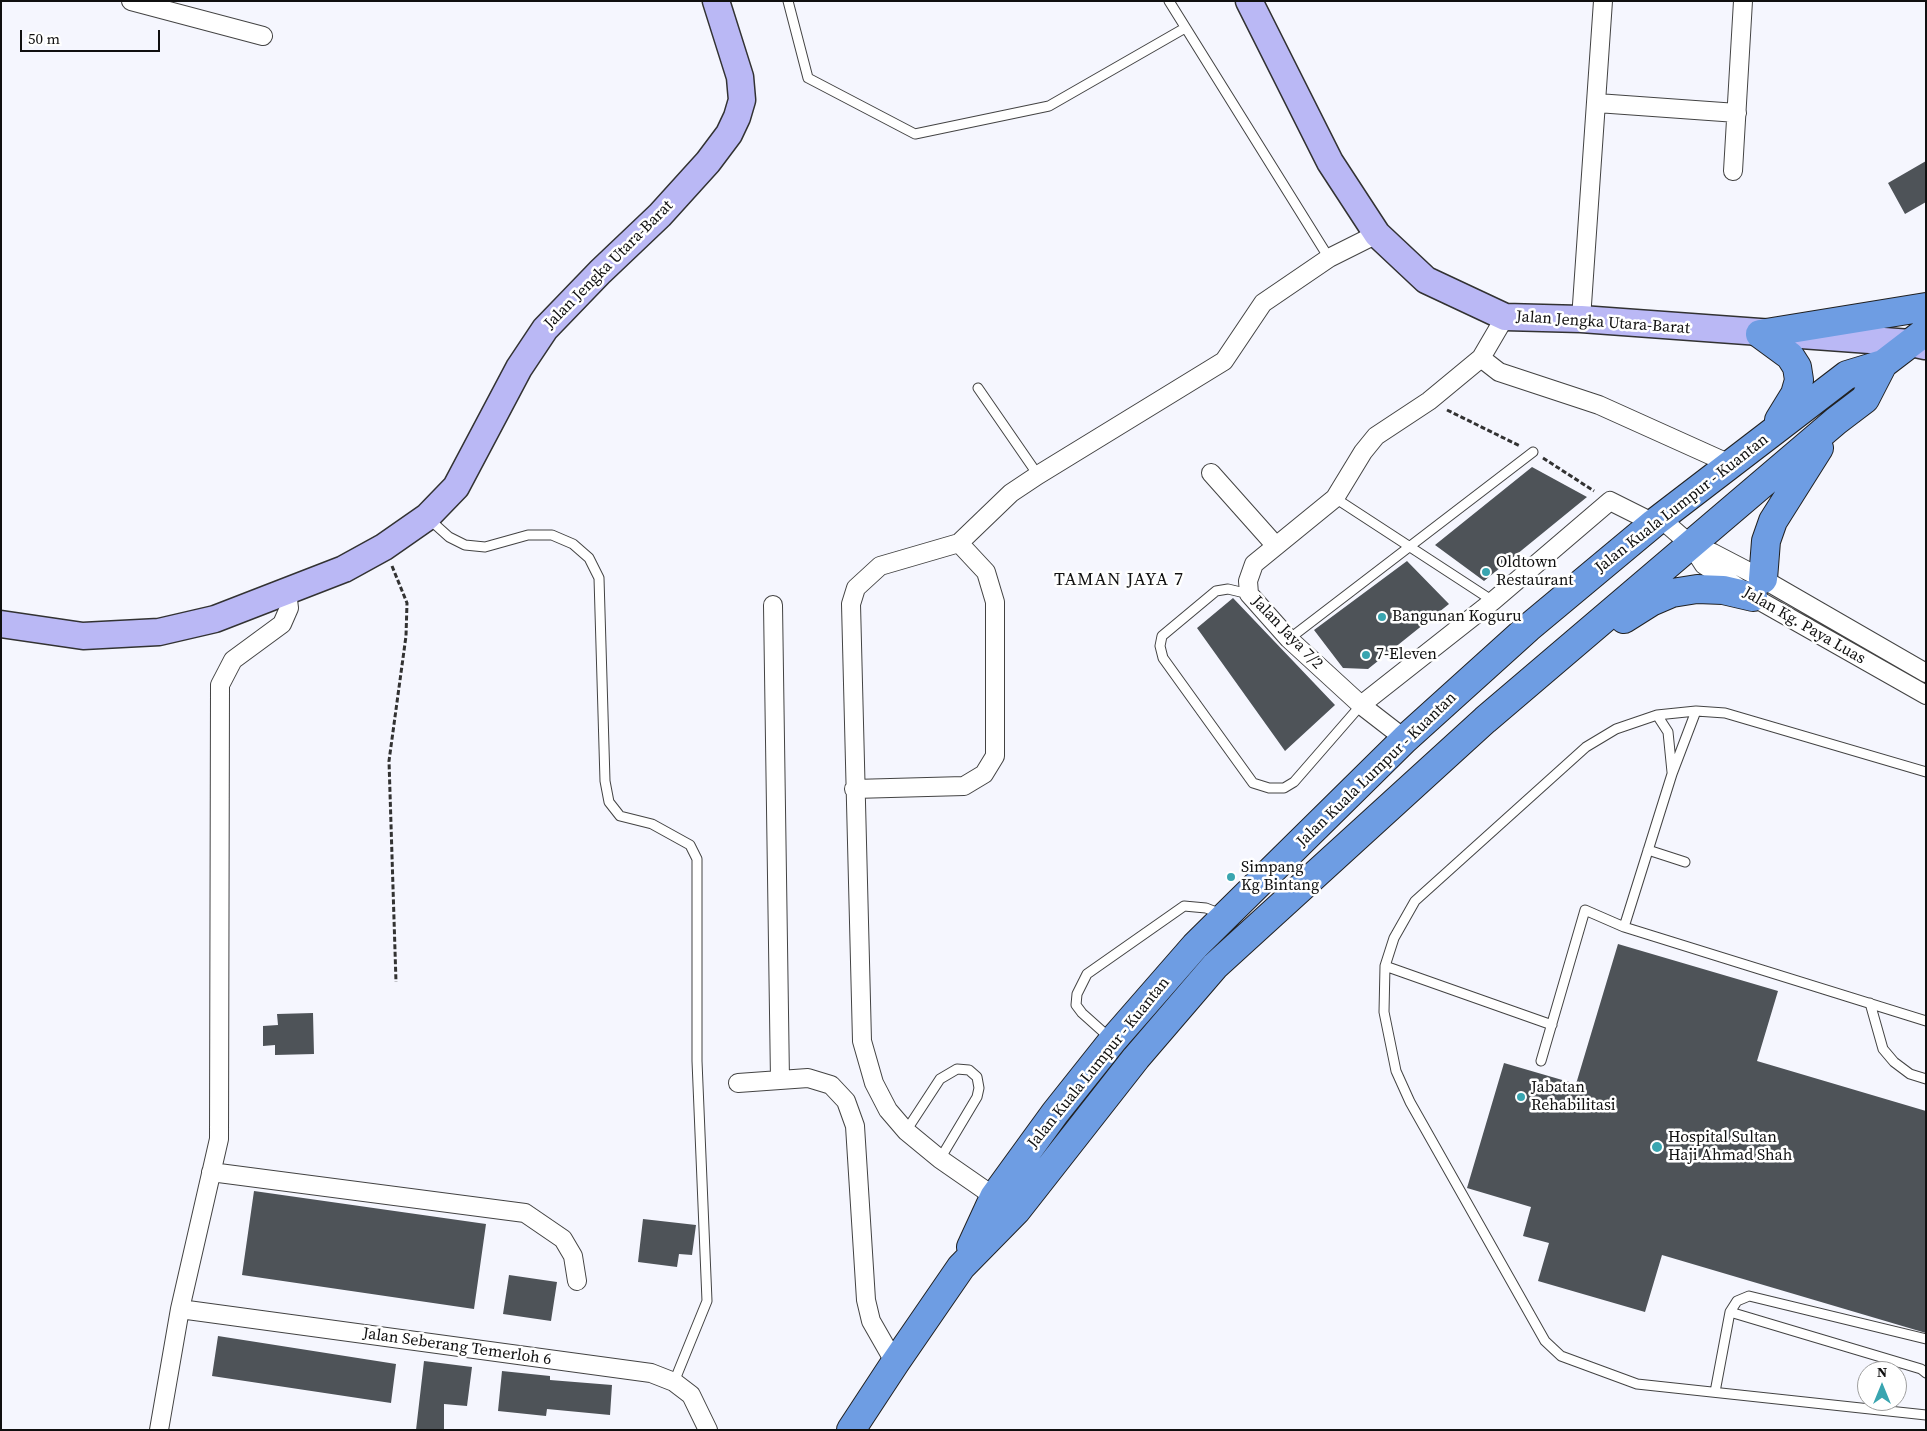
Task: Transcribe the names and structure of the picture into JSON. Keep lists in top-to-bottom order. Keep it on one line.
{"streets":{"highway":["Jalan Kuala Lumpur - Kuantan"],"street":["Jalan Jengka Utara-Barat","Jalan Kg. Paya Luas","Jalan Jaya 7/2","Jalan Seberang Temerloh 6"]},"crossings":[["Jalan Jengka Utara-Barat","Jalan Kuala Lumpur - Kuantan"],["Jalan Jengka Utara-Barat","Jalan Jaya 7/2"],["Jalan Kuala Lumpur - Kuantan","Jalan Kg. Paya Luas"],["Jalan Kuala Lumpur - Kuantan","Jalan Jaya 7/2"]],"districts":["TAMAN JAYA 7"],"places":["Oldtown Restaurant","Bangunan Koguru","7-Eleven","Simpang Kg Bintang","Jabatan Rehabilitasi","Hospital Sultan Haji Ahmad Shah"],"scale_bar":"50 m","north":"top"}
